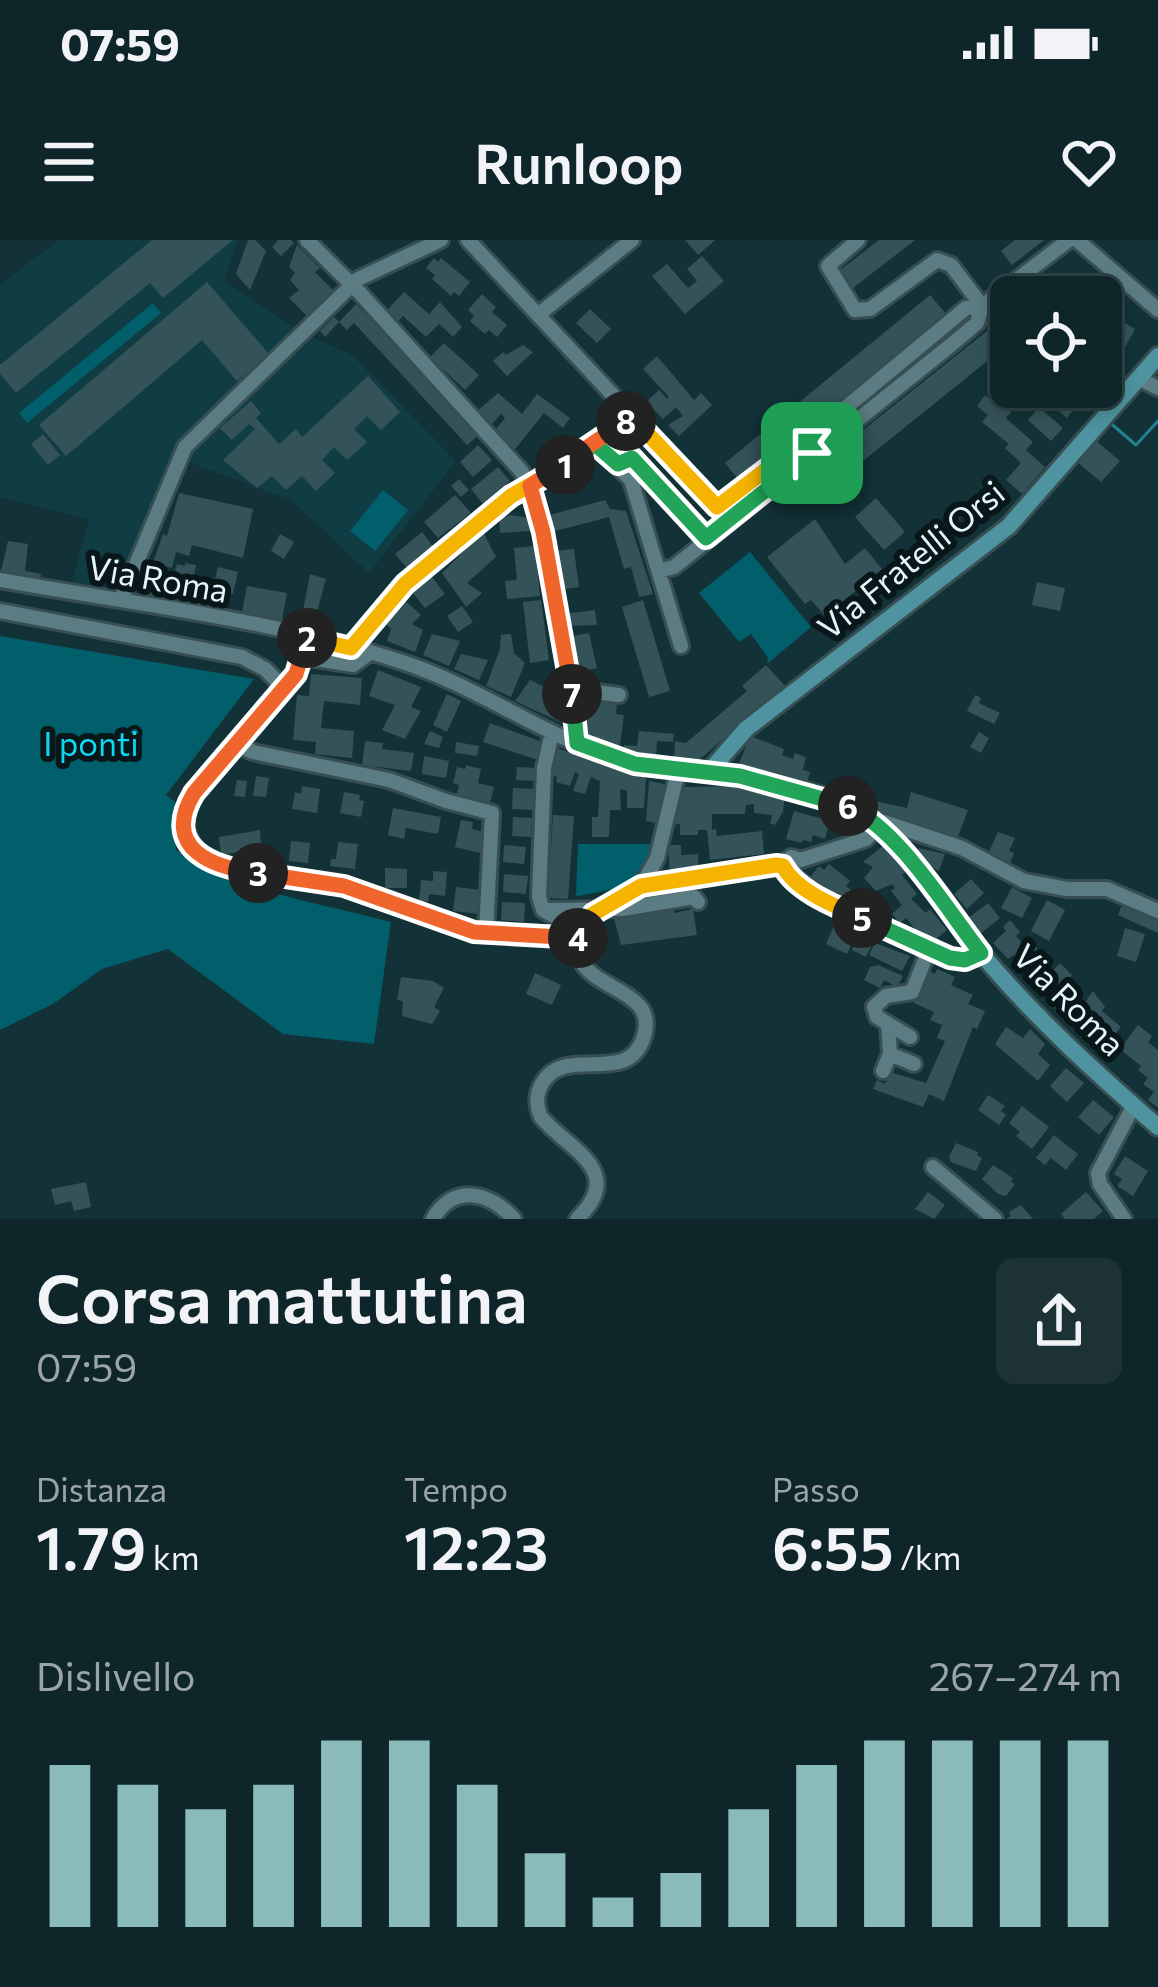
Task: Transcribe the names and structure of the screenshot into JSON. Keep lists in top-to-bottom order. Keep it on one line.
{"streets":{"main road":["Via Fratelli Orsi","Via Roma"]},"crossings":[["Via Fratelli Orsi","Via Roma"]],"parks":["I ponti"],"page":{"status":"07:59","header":"Runloop","pins":["8","1","2","7","6","3","5","4"],"heading":["Corsa mattutina","07:59"],"stats":[["Distanza","1.79 km"],["Tempo","12:23"],["Passo","6:55 /km"]],"chart":["Dislivello","267–274 m"]}}
